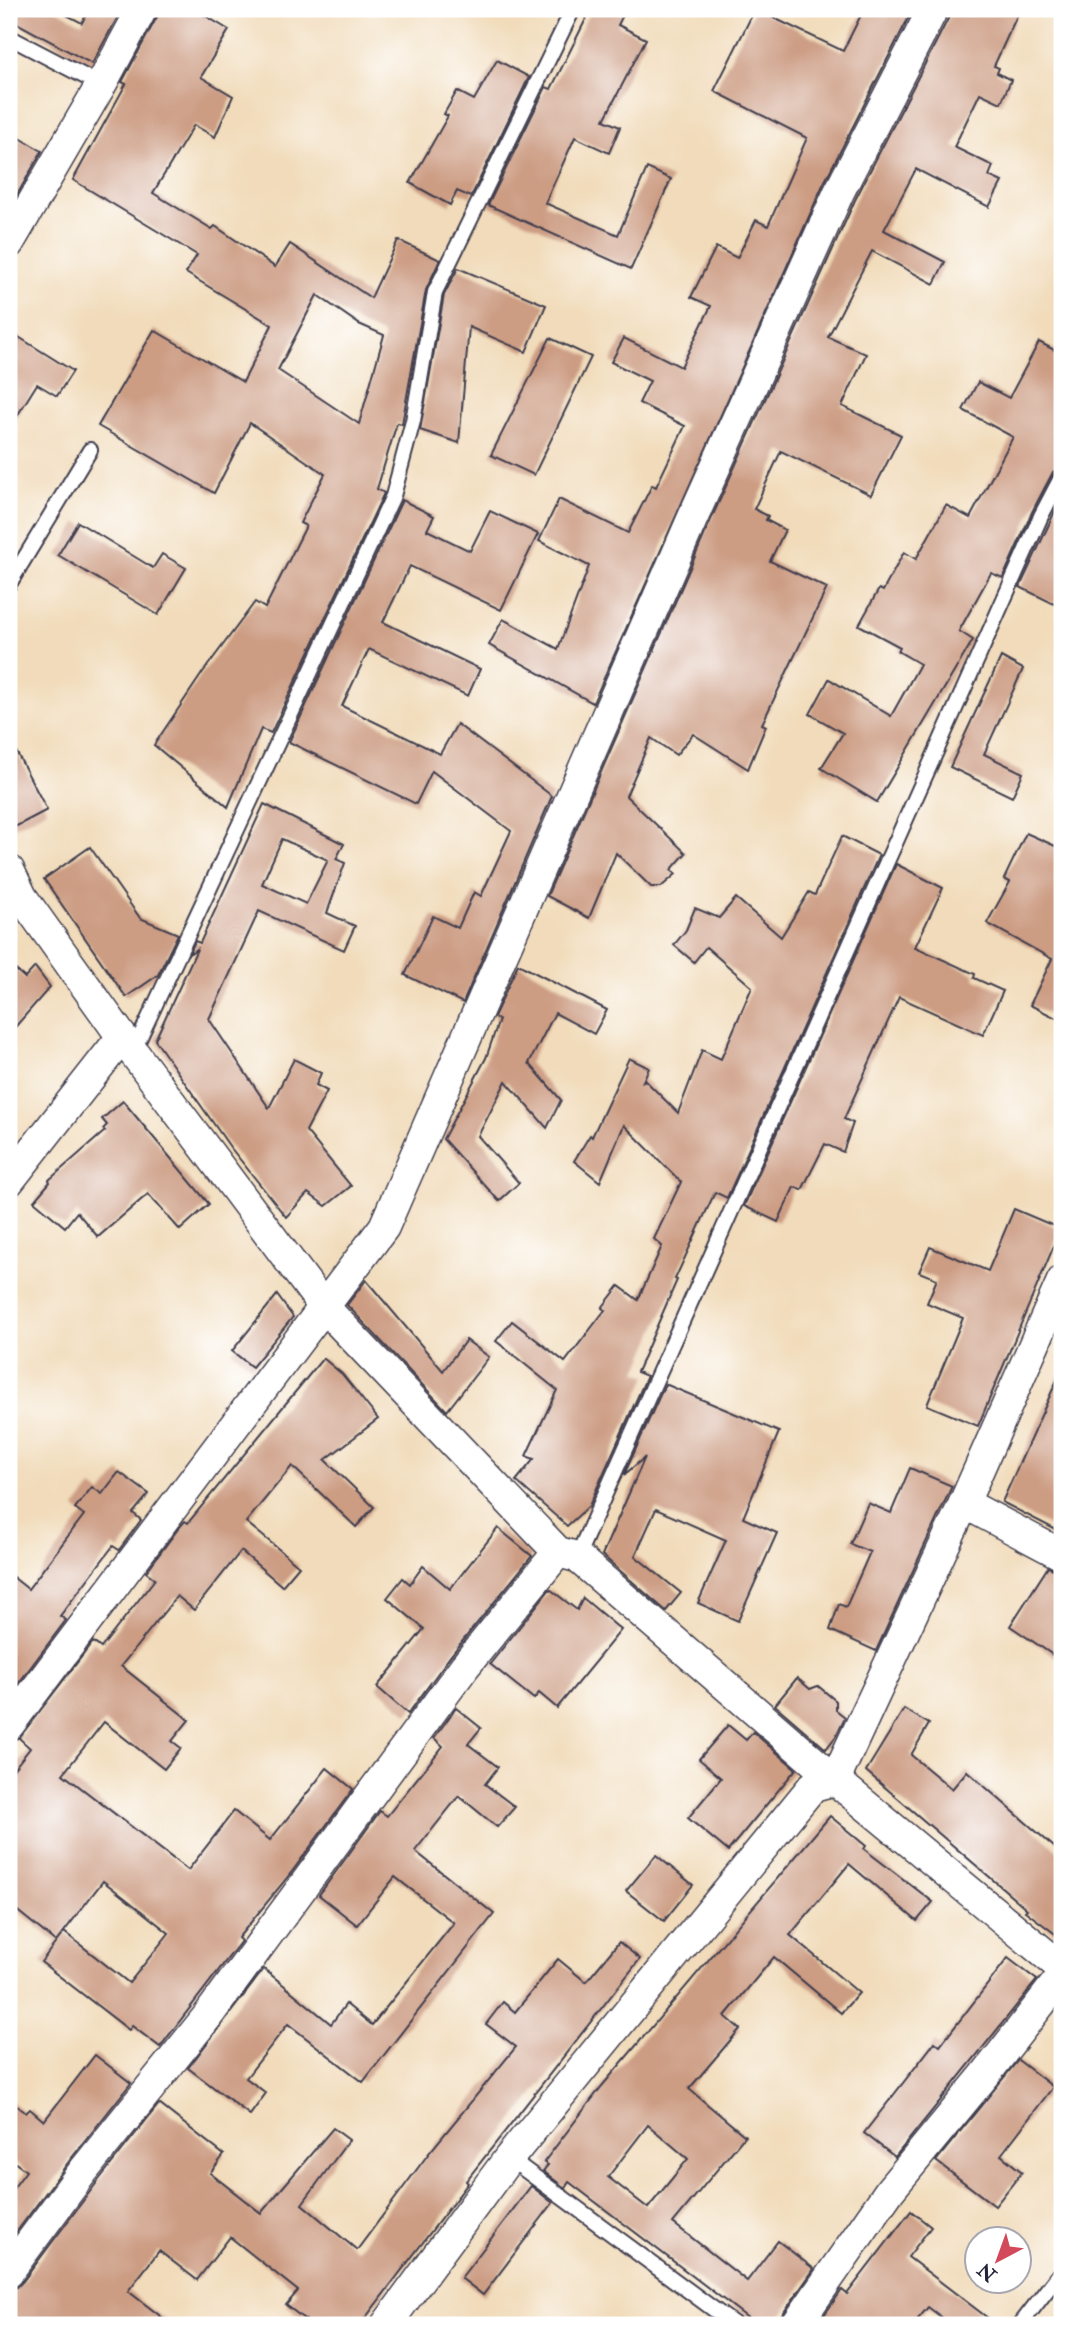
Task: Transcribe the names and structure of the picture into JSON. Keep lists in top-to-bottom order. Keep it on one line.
{"north":"bottom left"}
